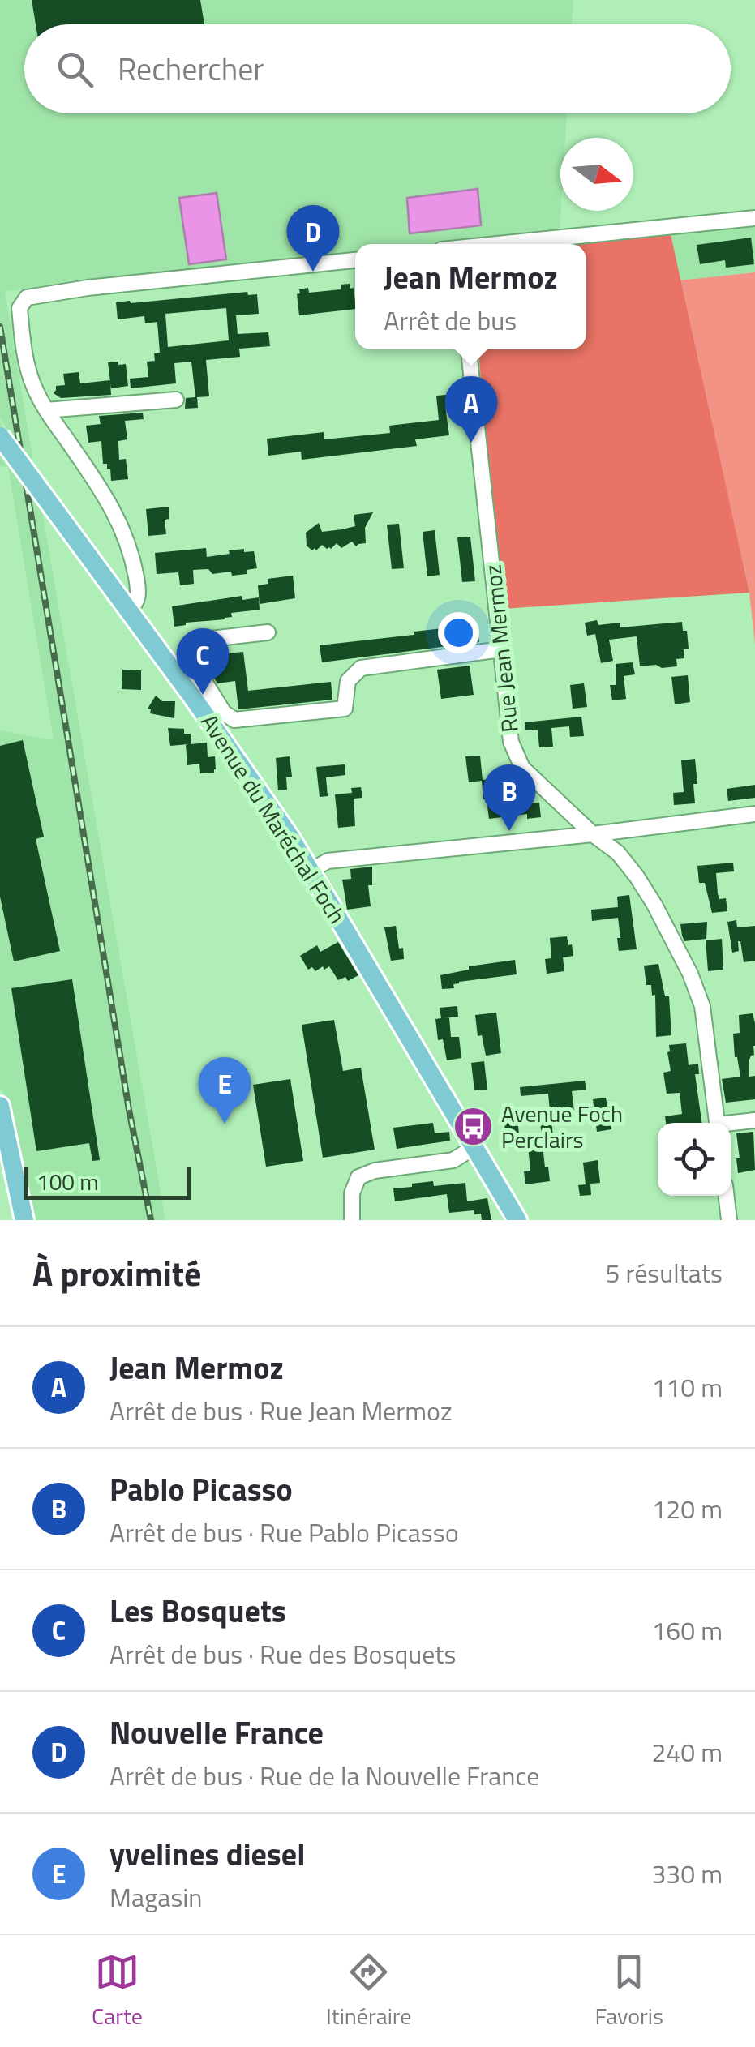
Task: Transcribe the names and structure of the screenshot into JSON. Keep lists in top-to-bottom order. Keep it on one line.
{"streets":{"main road":["Avenue du Maréchal Foch"],"street":["Rue Jean Mermoz"]},"places":{"bus stop":["Avenue Foch Perclairs"]},"scale_bar":"100 m","north":"right","page":{"search":"Rechercher","pins":["D","A","C","B","E"],"popup":["Jean Mermoz","Arrêt de bus"],"scale":"100 m","heading":["À proximité","5 résultats"],"list":[{"mark":"A","name":"Jean Mermoz","note":"Arrêt de bus · Rue Jean Mermoz","value":"110 m"},{"mark":"B","name":"Pablo Picasso","note":"Arrêt de bus · Rue Pablo Picasso","value":"120 m"},{"mark":"C","name":"Les Bosquets","note":"Arrêt de bus · Rue des Bosquets","value":"160 m"},{"mark":"D","name":"Nouvelle France","note":"Arrêt de bus · Rue de la Nouvelle France","value":"240 m"},{"mark":"E","name":"yvelines diesel","note":"Magasin","value":"330 m"}],"nav":["Carte","Itinéraire","Favoris"]}}
